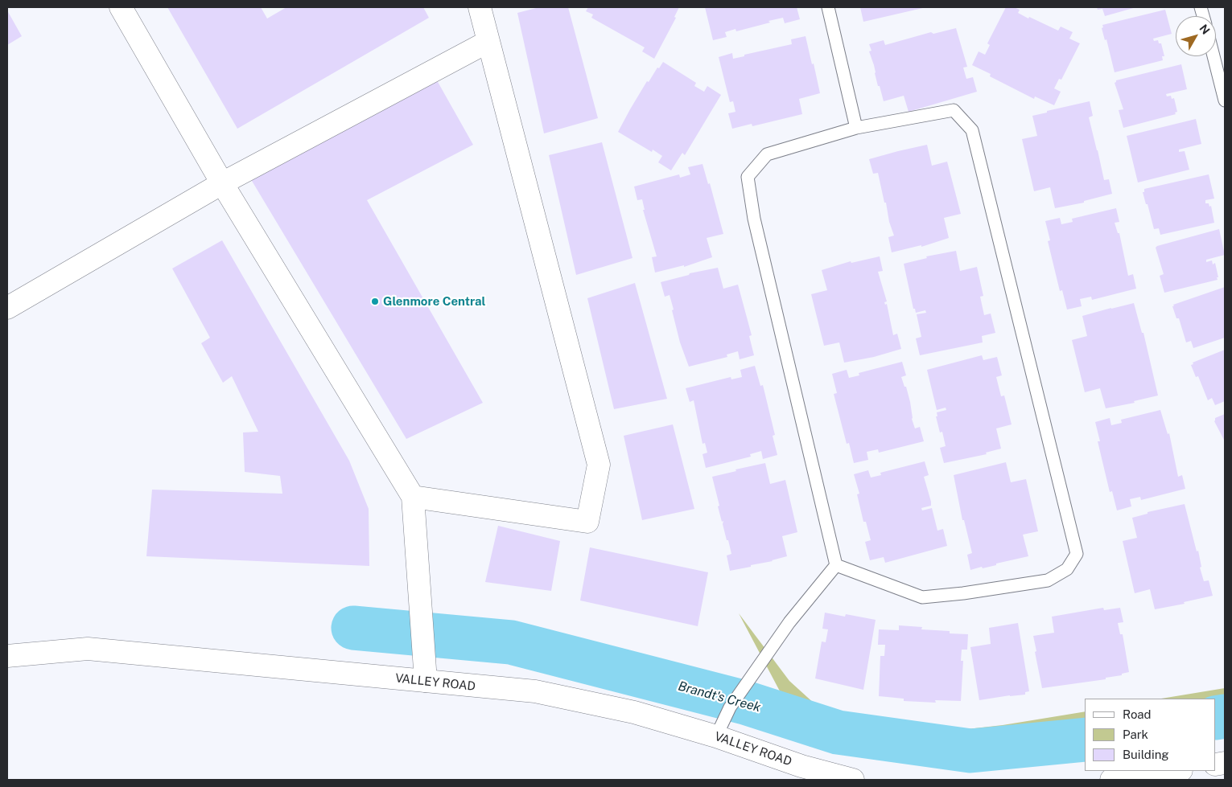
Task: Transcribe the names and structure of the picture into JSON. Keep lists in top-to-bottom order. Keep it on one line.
{"streets":{"street":["VALLEY ROAD"]},"water":["Brandt's Creek"],"places":["Glenmore Central"],"legend":["Road","Park","Building"],"north":"top right"}
